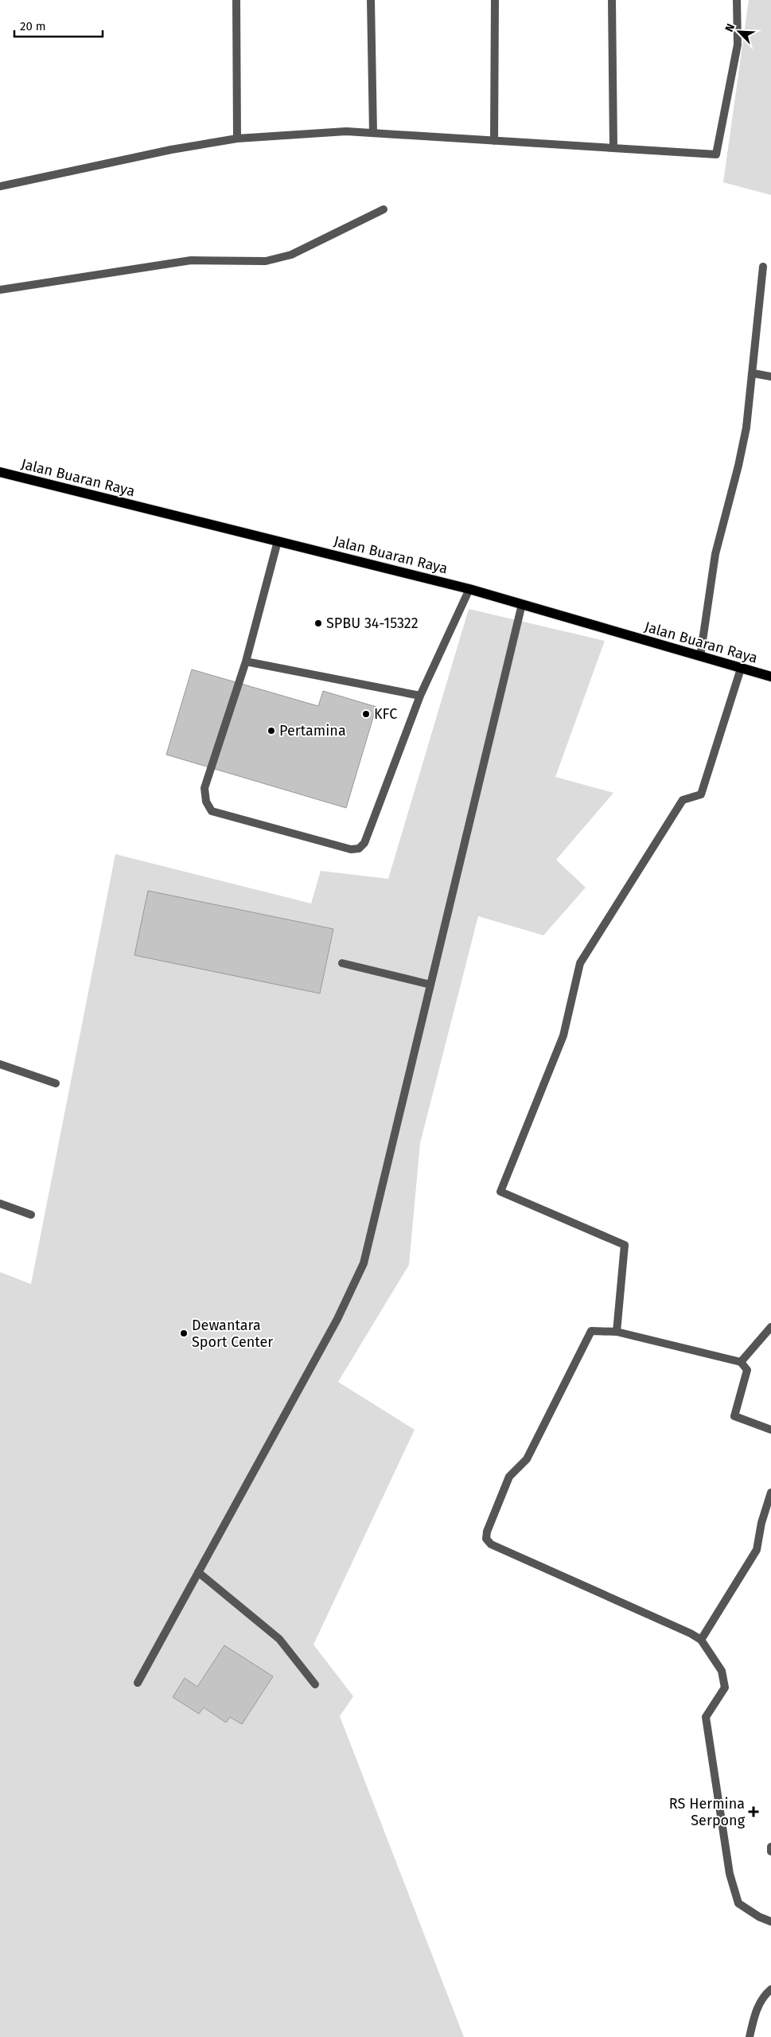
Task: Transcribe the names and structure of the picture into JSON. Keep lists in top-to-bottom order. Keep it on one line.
{"streets":{"main road":["Jalan Buaran Raya"]},"places":{"other":["SPBU 34-15322","KFC","Pertamina","Dewantara Sport Center"],"health":["RS Hermina Serpong"]},"scale_bar":"20 m","north":"top left"}
